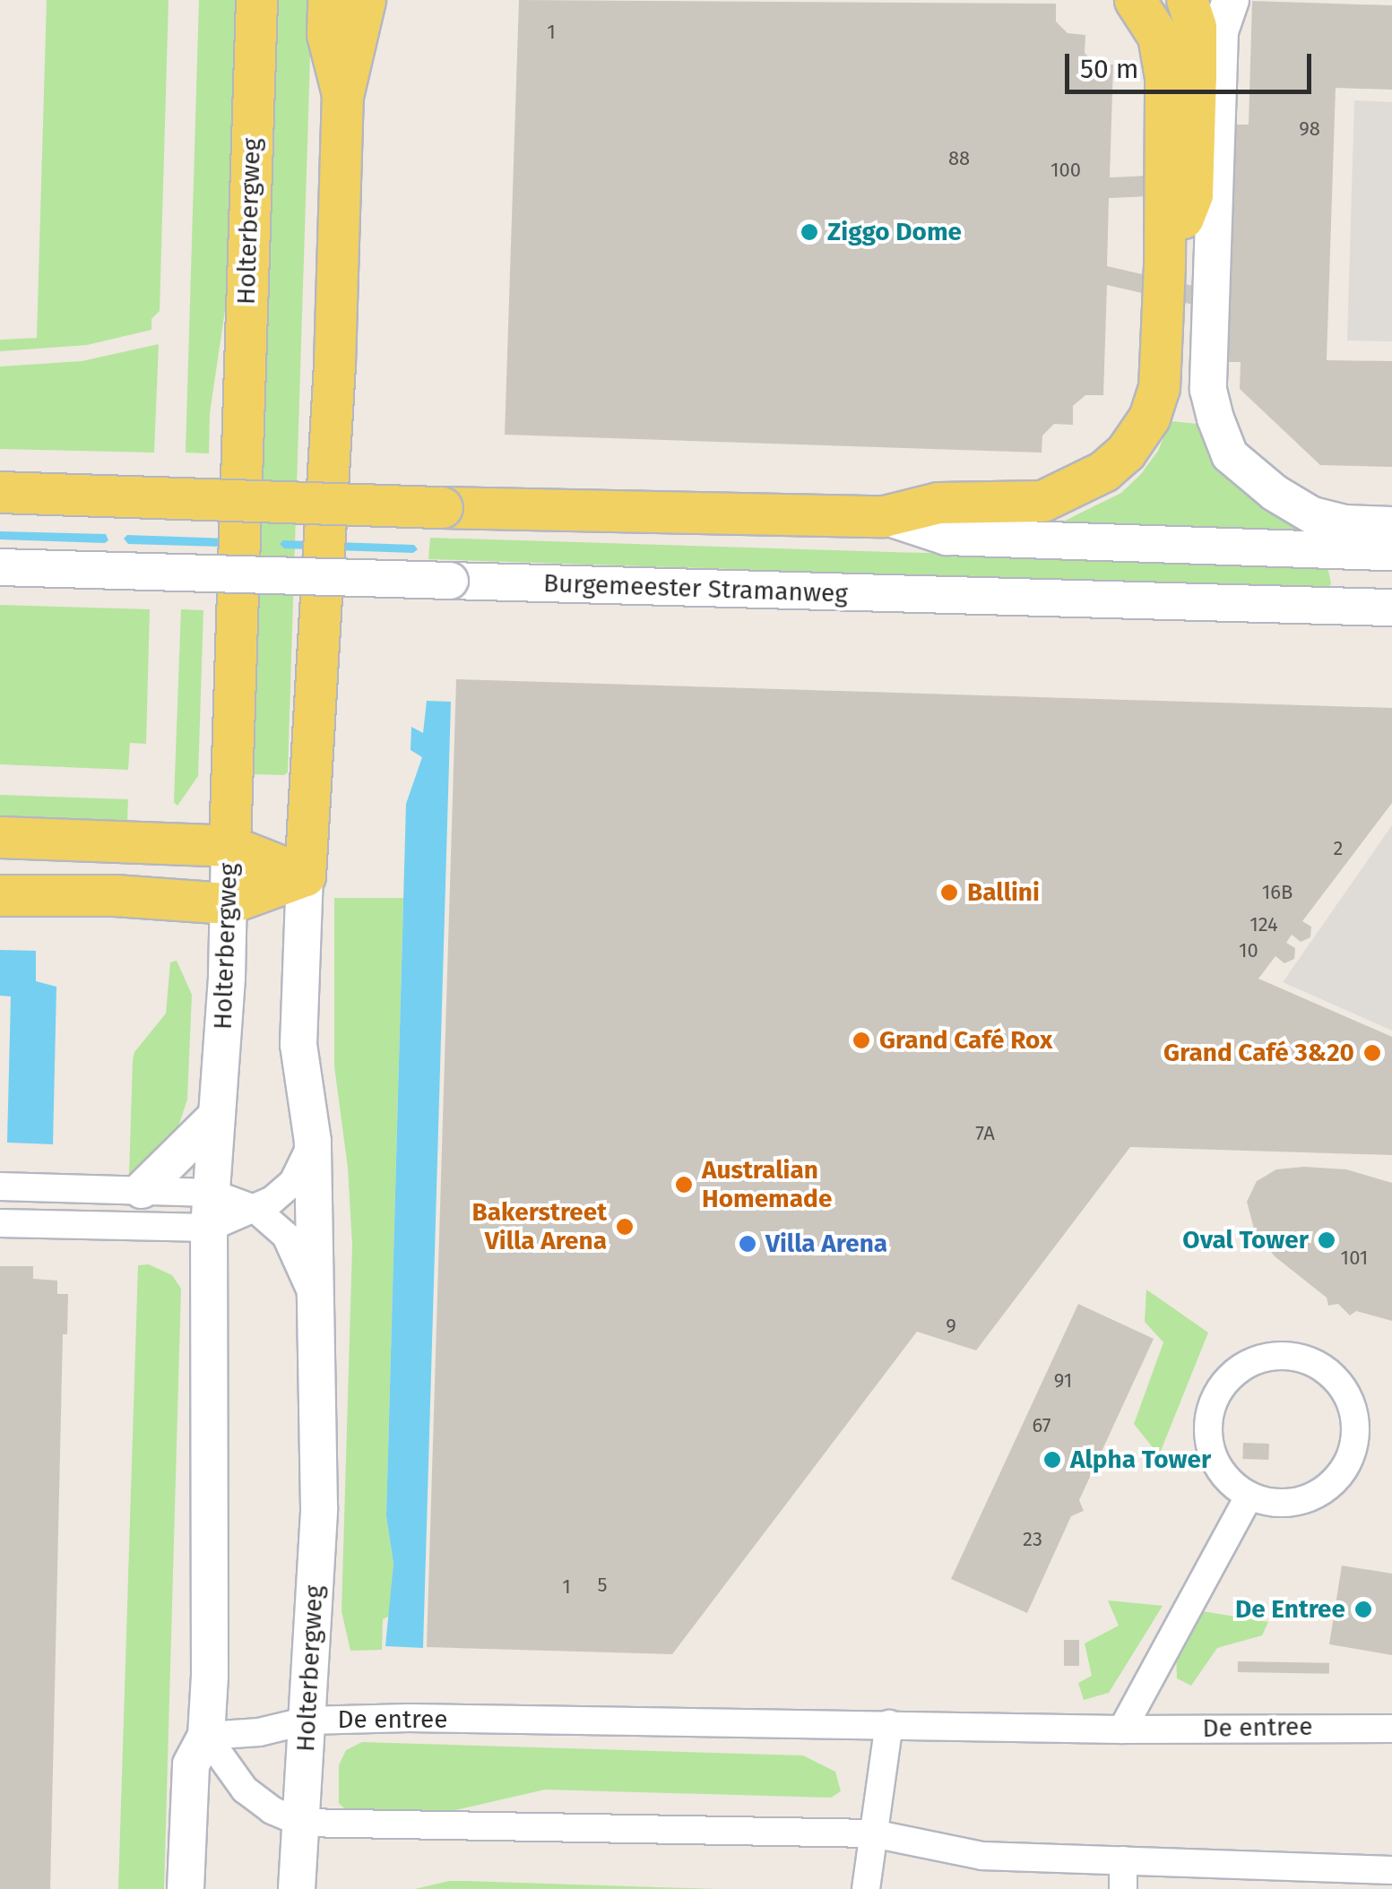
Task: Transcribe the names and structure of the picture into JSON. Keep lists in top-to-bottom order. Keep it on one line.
{"streets":{"main road":["Holterbergweg","Burgemeester Stramanweg"],"street":["De entree"]},"crossings":[["Holterbergweg","De entree"]],"places":["Ziggo Dome","Ballini","Grand Café Rox","Grand Café 3&20","Australian Homemade","Bakerstreet Villa Arena","Oval Tower","Villa Arena","Alpha Tower","De Entree"],"house_numbers":["1","98","88","100","2","16B","124","10","7A","101","9","91","67","23","5","1"],"scale_bar":"50 m"}
